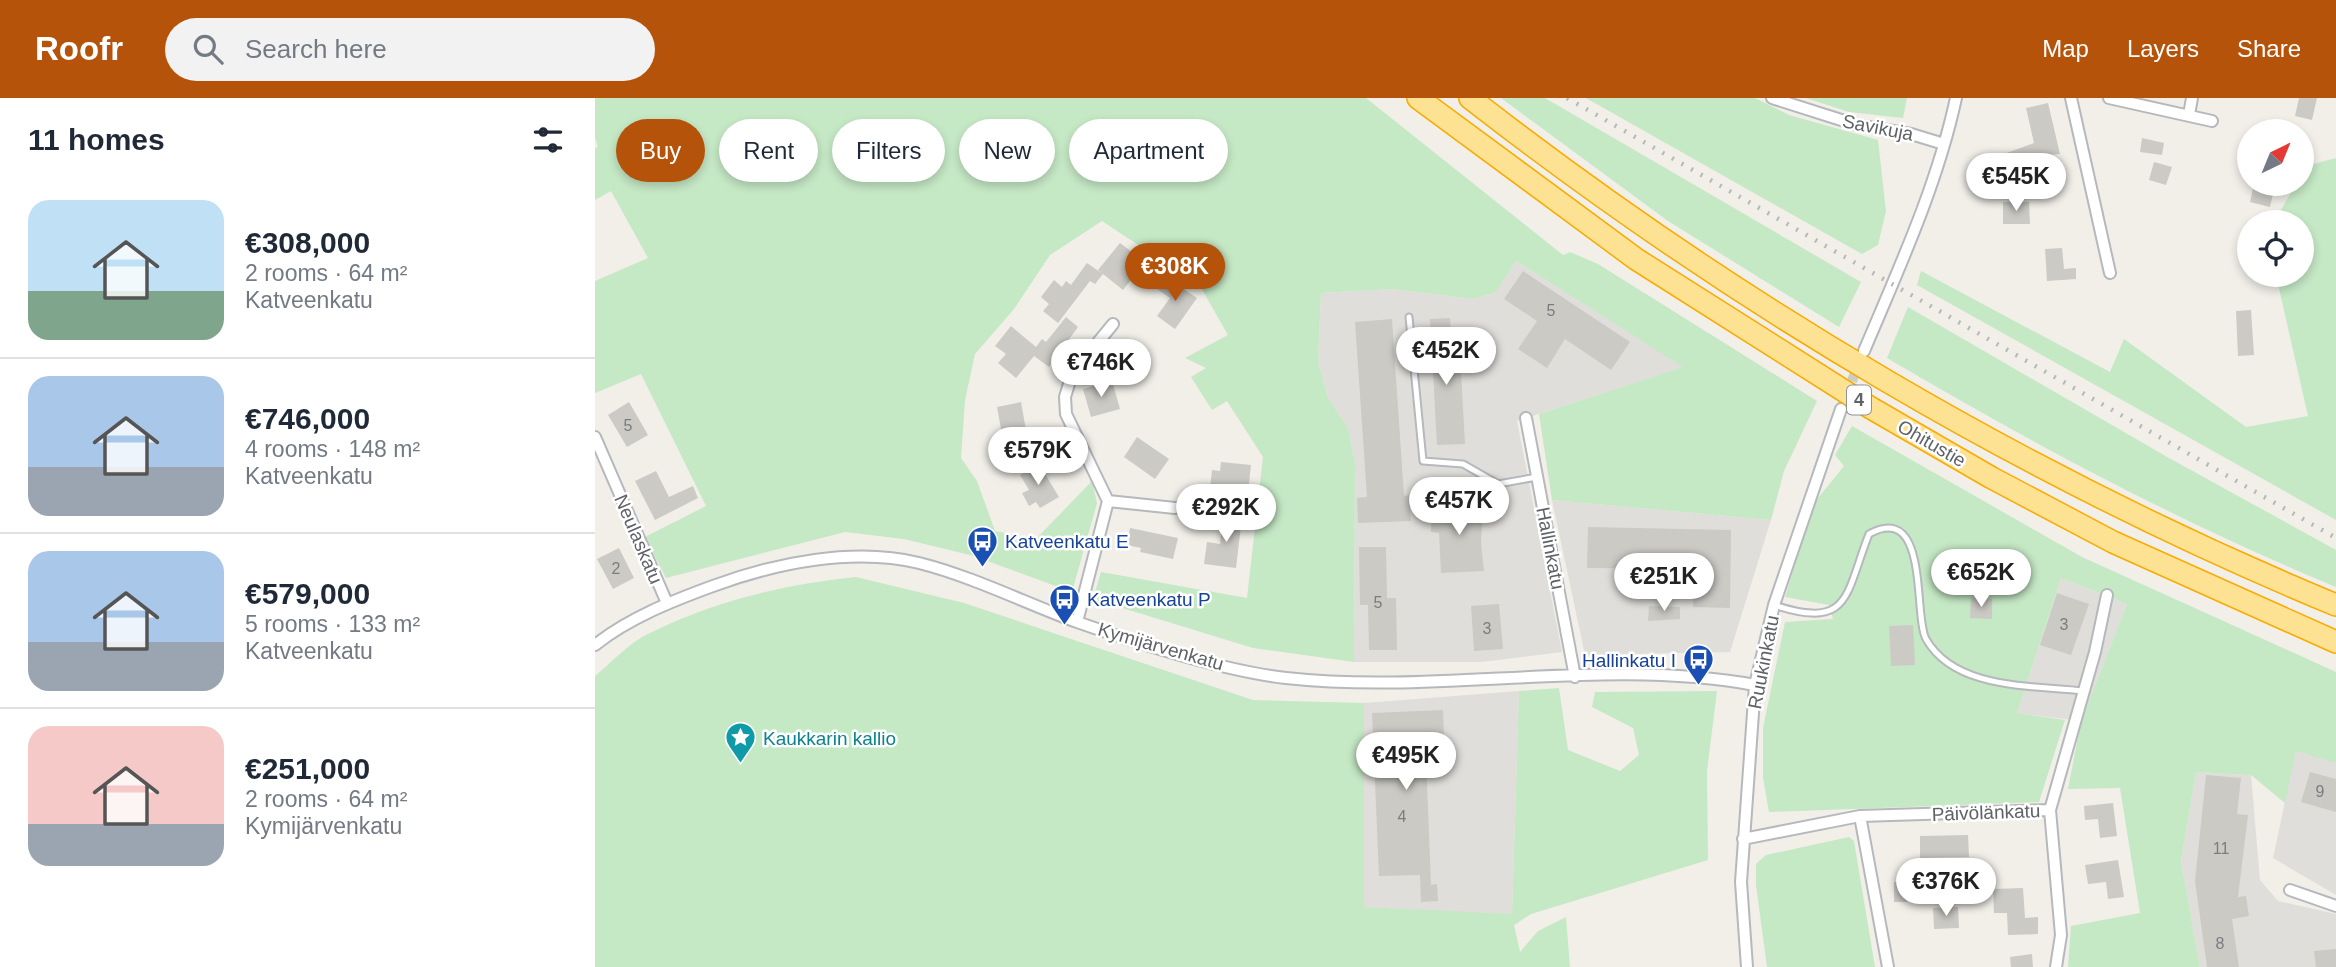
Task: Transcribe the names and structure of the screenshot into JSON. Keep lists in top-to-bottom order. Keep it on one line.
{"streets":{"highway":["4","Ohitustie"],"street":["Savikuja","Neulaskatu","Hallinkatu","Kymijärvenkatu","Ruukinkatu","Päivölänkatu"]},"crossings":[["Neulaskatu","Kymijärvenkatu"],["Hallinkatu","Kymijärvenkatu"],["Kymijärvenkatu","Ruukinkatu"],["Ruukinkatu","Päivölänkatu"]],"places":{"bus stop":["Katveenkatu E","Katveenkatu P","Hallinkatu I"],"place":["Kaukkarin kallio"]},"house_numbers":["5","5","2","5","3","3","9","4","11","8"],"north":"top right","page":{"header":"Roofr","search":"Search here","nav":["Map","Layers","Share"],"heading":"11 homes","chip":["Buy","Rent","Filters","New","Apartment"],"price":["€545K","€308K","€452K","€746K","€579K","€457K","€292K","€652K","€251K","€495K","€376K"],"list":[{"name":"€308,000","note":"2 rooms · 64 m² · Katveenkatu"},{"name":"€746,000","note":"4 rooms · 148 m² · Katveenkatu"},{"name":"€579,000","note":"5 rooms · 133 m² · Katveenkatu"},{"name":"€251,000","note":"2 rooms · 64 m² · Kymijärvenkatu"}]}}
